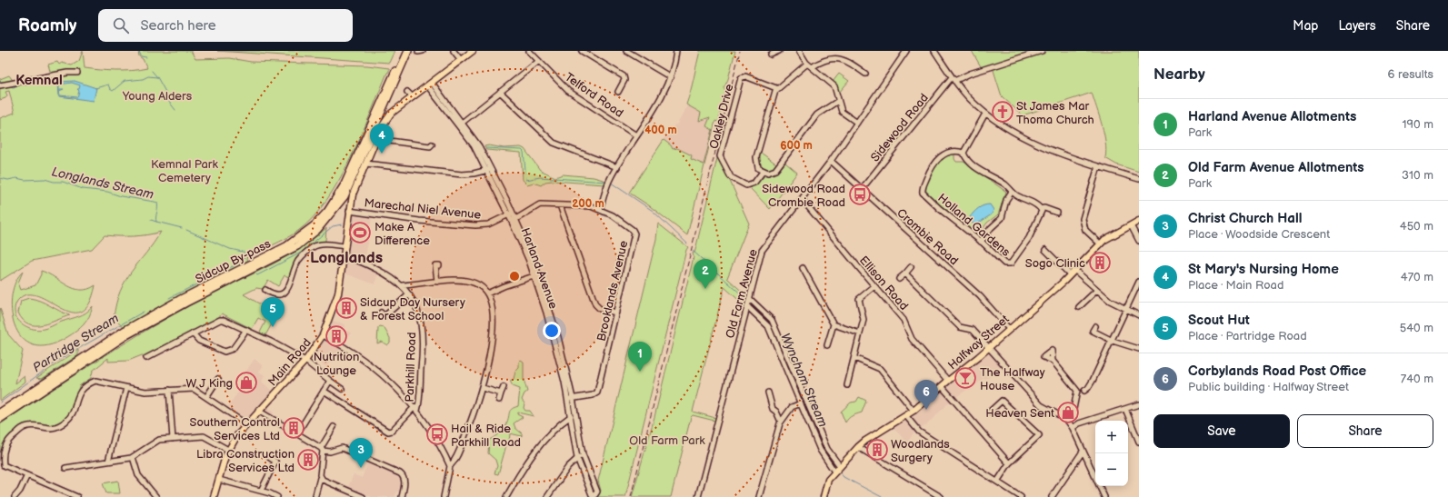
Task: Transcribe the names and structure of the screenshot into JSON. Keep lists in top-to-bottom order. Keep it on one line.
{"streets":{"highway":["Sidcup By-pass"],"main road":["Halfway Street","Main Road"],"street":["Telford Road","Oakley Drive","Sidewood Road","Marechal Niel Avenue","Holland Gardens","Crombie Road","Harland Avenue","Ellison Road","Brooklands Avenue","Old Farm Avenue","Parkhill Road"]},"crossings":[["Sidewood Road","Crombie Road"],["Marechal Niel Avenue","Harland Avenue"],["Marechal Niel Avenue","Main Road"],["Crombie Road","Old Farm Avenue"],["Crombie Road","Halfway Street"],["Harland Avenue","Brooklands Avenue"],["Harland Avenue","Main Road"],["Ellison Road","Old Farm Avenue"],["Ellison Road","Halfway Street"],["Main Road","Parkhill Road"]],"districts":["Kemnal","Longlands"],"water":["Longlands Stream","Partridge Stream","Wyncham Stream"],"parks":["Young Alders","Kemnal Park Cemetery","Old Farm Park"],"places":{"church":["St James Mar Thoma Church"],"bus stop":["Sidewood Road Crombie Road","Hail & Ride Parkhill Road"],"sports":["Make A Difference"],"building":["Sogo Clinic","Sidcup Day Nursery & Forest School","Nutrition Lounge","Southern Control Services Ltd","Woodlands Surgery","Libra Construction Services Ltd"],"bar":["The Halfway House"],"shop":["W J King","Heaven Sent"]},"page":{"header":"Roamly","search":"Search here","nav":["Map","Layers","Share"],"heading":["Nearby","6 results"],"list":[{"mark":"1","name":"Harland Avenue Allotments","note":"Park","value":"190 m"},{"mark":"2","name":"Old Farm Avenue Allotments","note":"Park","value":"310 m"},{"mark":"3","name":"Christ Church Hall","note":"Place · Woodside Crescent","value":"450 m"},{"mark":"4","name":"St Mary's Nursing Home","note":"Place · Main Road","value":"470 m"},{"mark":"5","name":"Scout Hut","note":"Place · Partridge Road","value":"540 m"},{"mark":"6","name":"Corbylands Road Post Office","note":"Public building · Halfway Street","value":"740 m"}],"pins":["4","2","5","1","6","3"],"buttons":["Save","Share"],"map_buttons":["+","−"]},"rings":["400 m","600 m","200 m"]}
